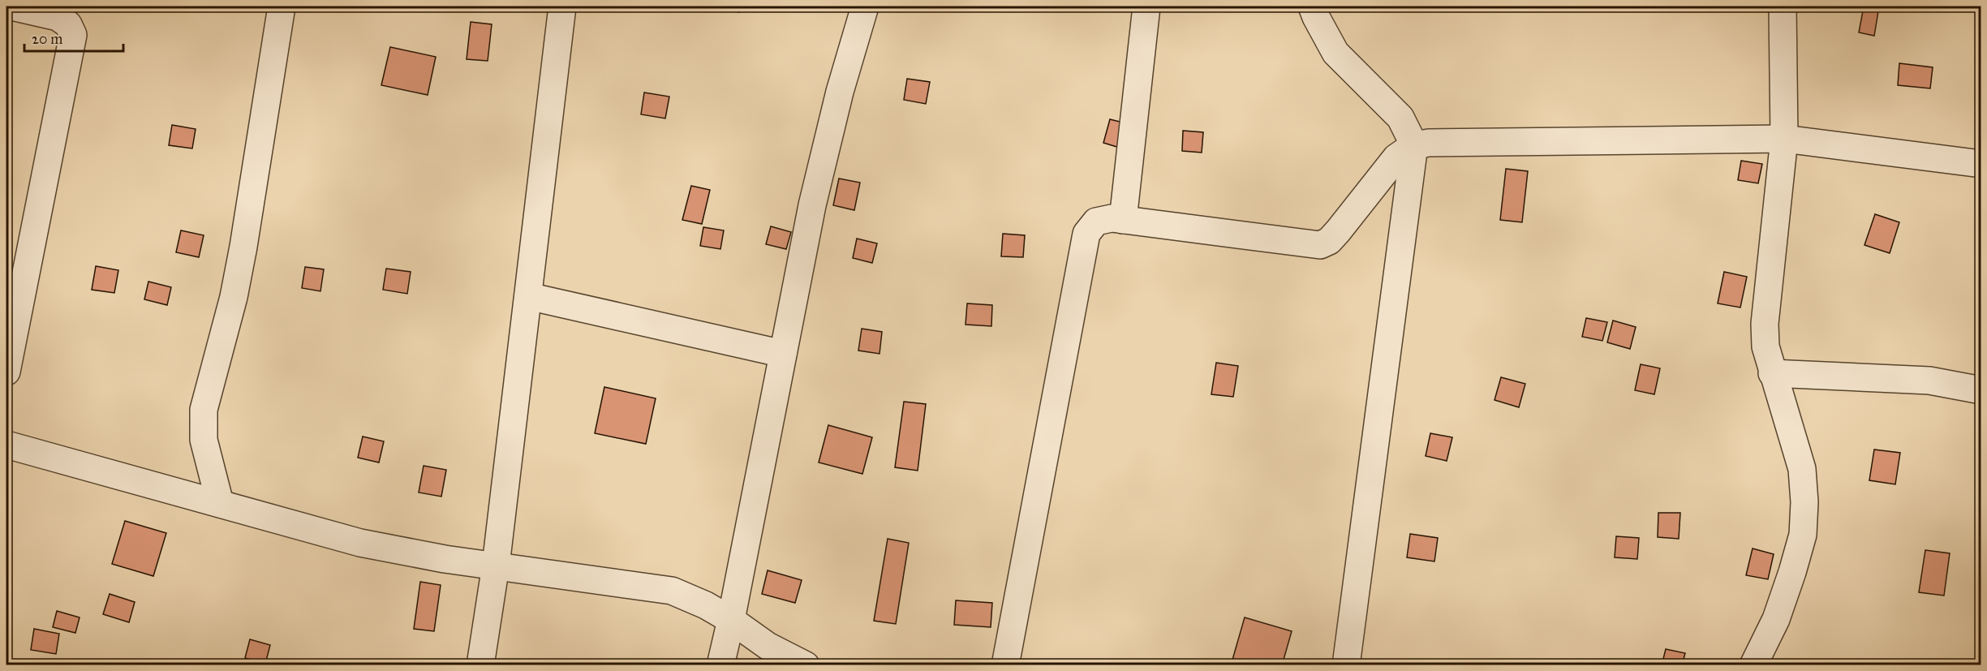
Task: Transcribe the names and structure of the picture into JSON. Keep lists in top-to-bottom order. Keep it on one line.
{"scale_bar":"20 m"}
